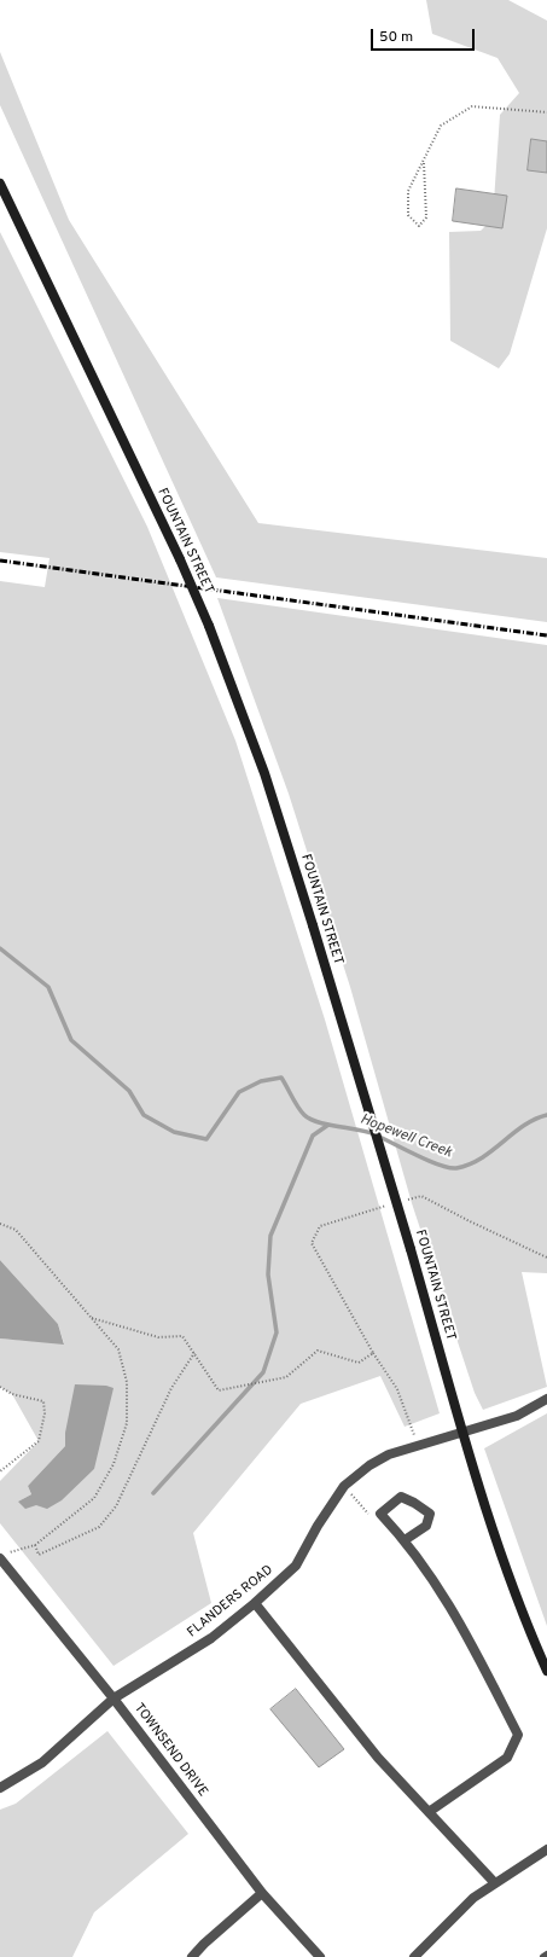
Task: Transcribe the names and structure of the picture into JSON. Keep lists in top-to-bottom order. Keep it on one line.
{"streets":{"main road":["FOUNTAIN STREET"],"street":["FLANDERS ROAD","TOWNSEND DRIVE"]},"crossings":[["FOUNTAIN STREET","FLANDERS ROAD"],["FLANDERS ROAD","TOWNSEND DRIVE"]],"water":["Hopewell Creek"],"scale_bar":"50 m"}
